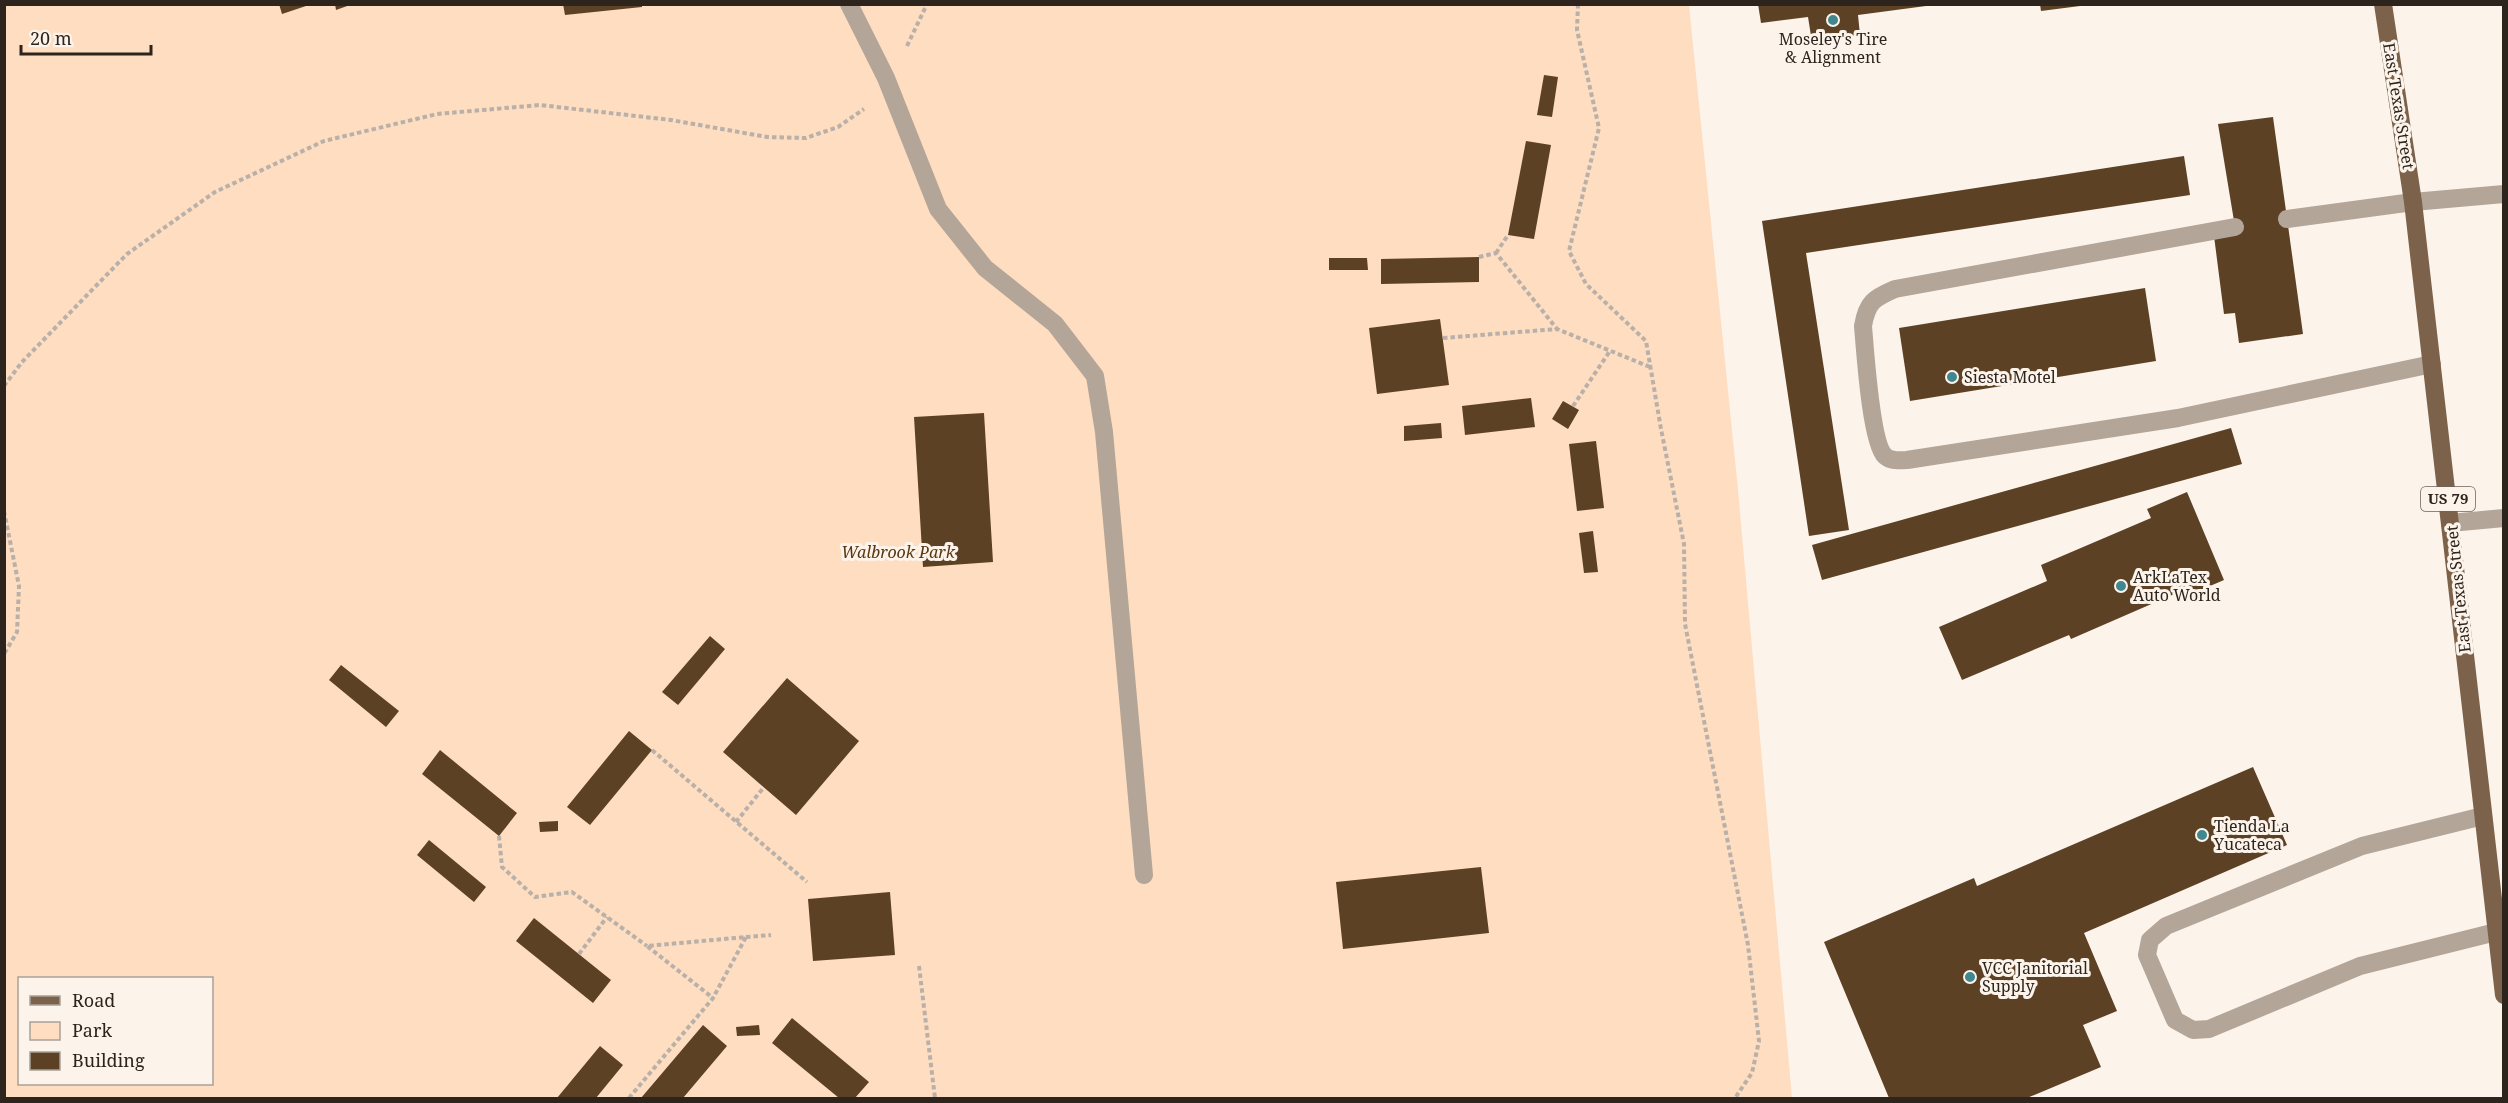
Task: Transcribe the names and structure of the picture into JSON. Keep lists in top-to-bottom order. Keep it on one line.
{"streets":{"main road":["East Texas Street","US 79"]},"parks":["Walbrook Park"],"places":["Moseley's Tire & Alignment","Siesta Motel","ArkLaTex Auto World","Tienda La Yucateca","VCC Janitorial Supply"],"legend":["Road","Park","Building"],"scale_bar":"20 m"}
